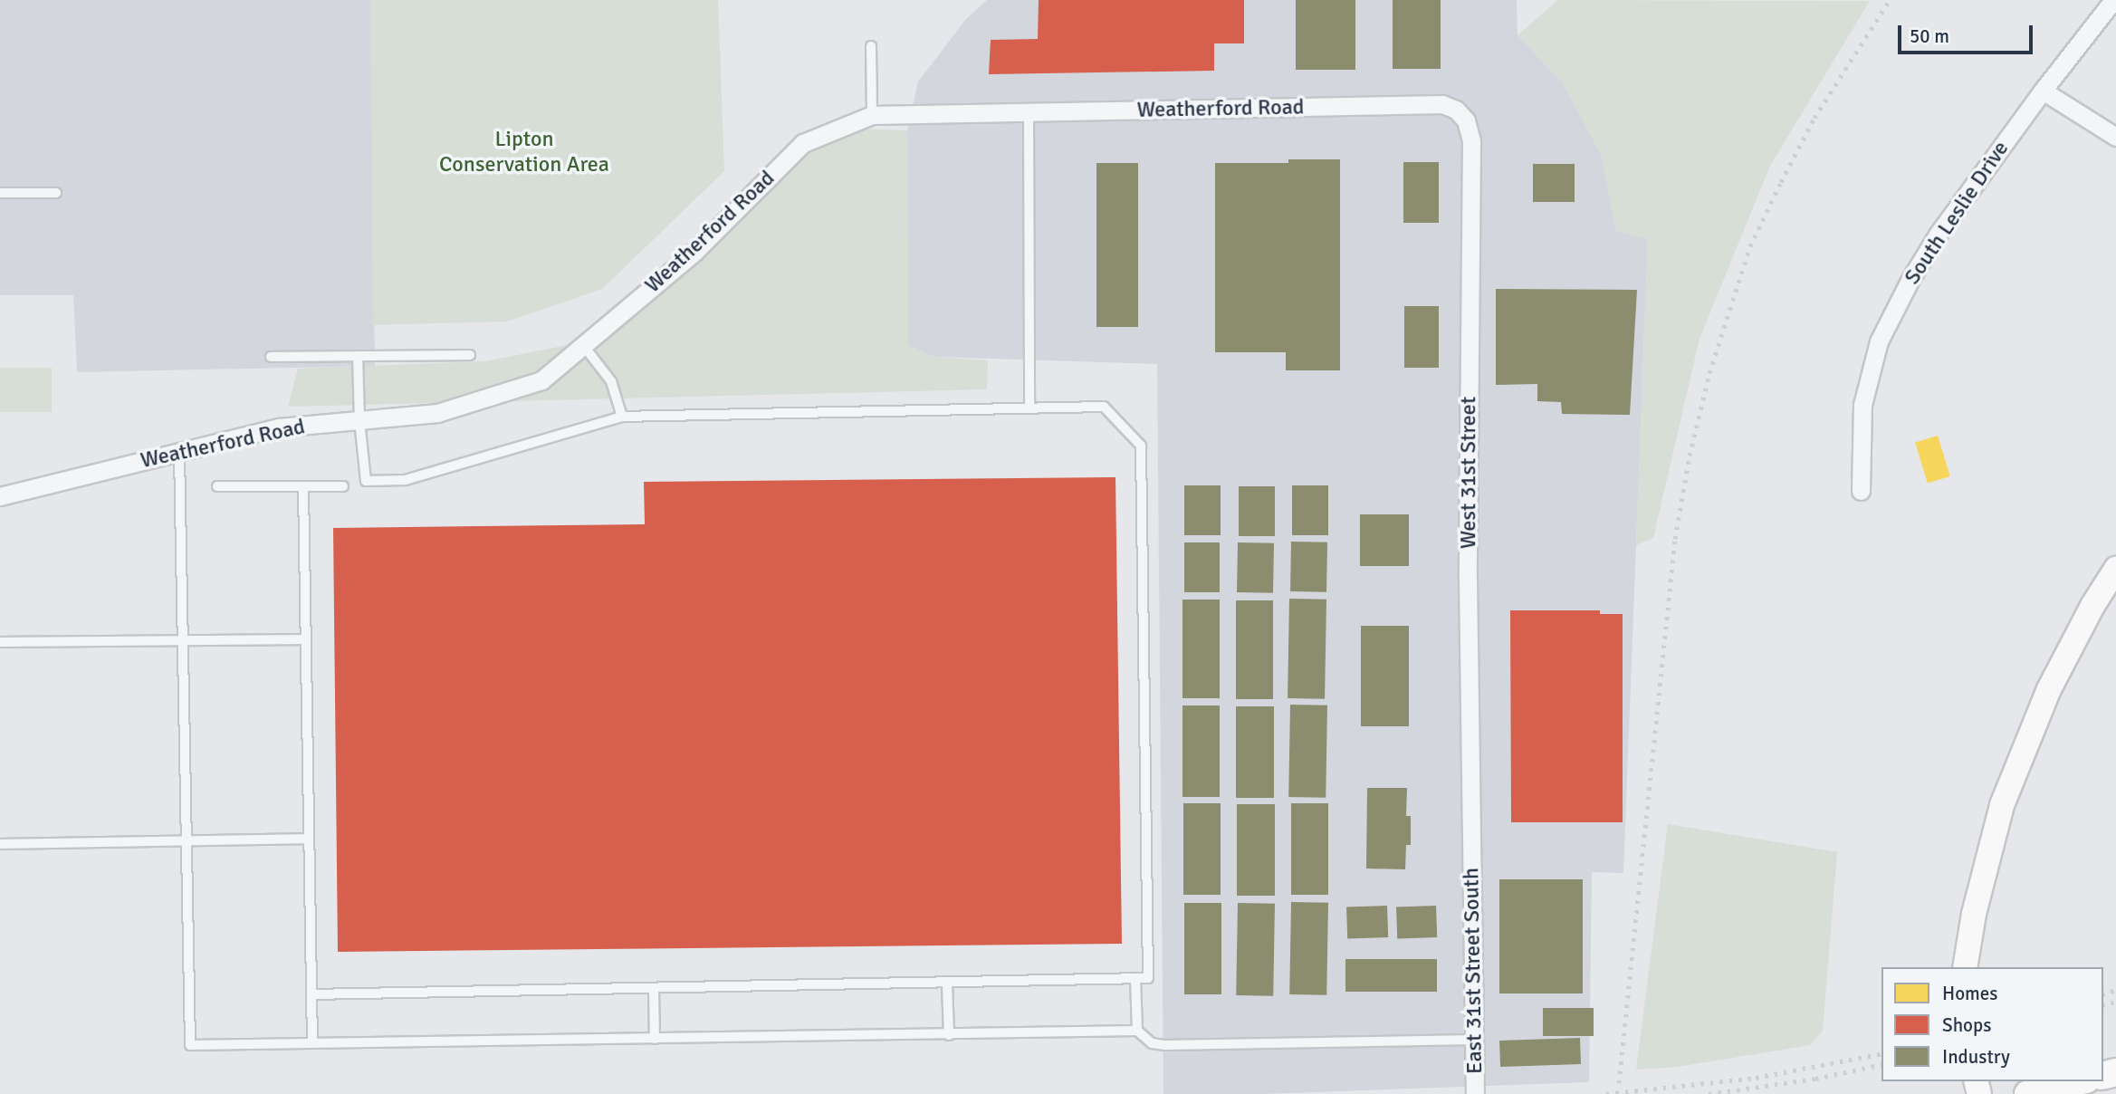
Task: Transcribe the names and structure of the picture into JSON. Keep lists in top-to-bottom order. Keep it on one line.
{"streets":{"street":["Weatherford Road","South Leslie Drive","West 31st Street","East 31st Street South"]},"crossings":[["Weatherford Road","West 31st Street"],["West 31st Street","East 31st Street South"]],"parks":["Lipton Conservation Area"],"legend":["Homes","Shops","Industry"],"scale_bar":"50 m"}
